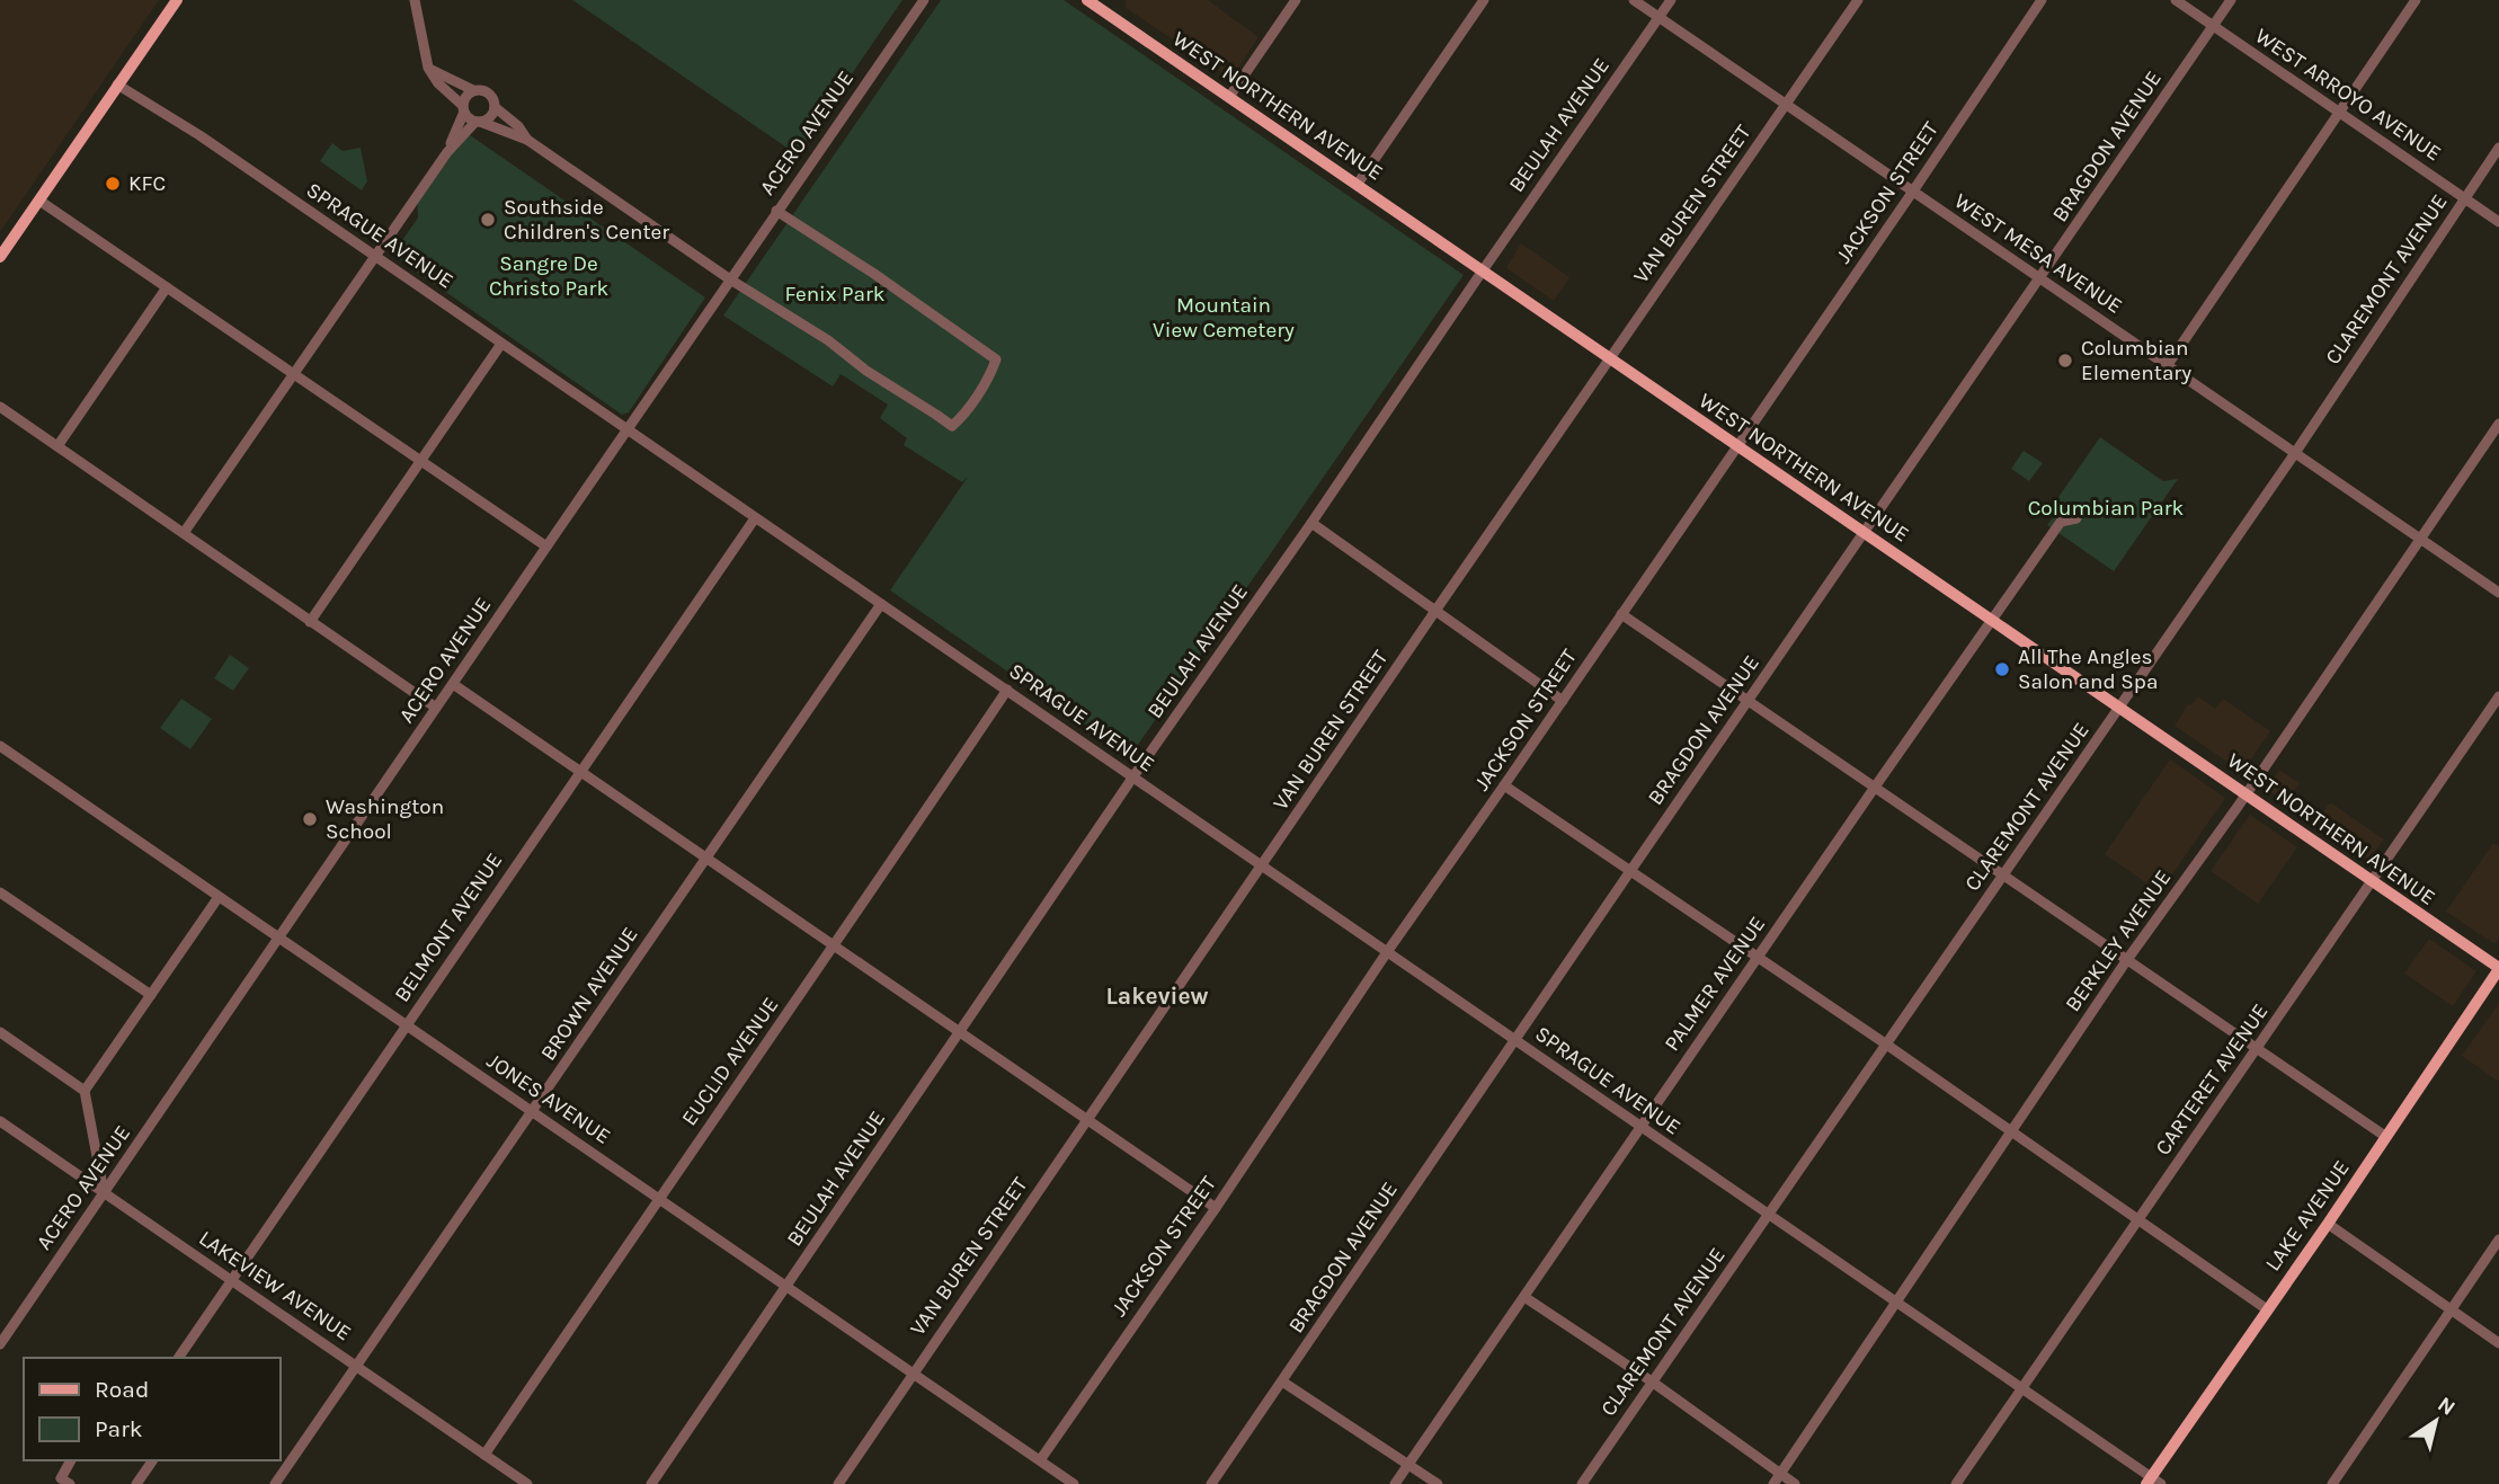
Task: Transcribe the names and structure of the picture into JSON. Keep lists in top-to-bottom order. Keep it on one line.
{"streets":{"main road":["WEST NORTHERN AVENUE","LAKE AVENUE"],"street":["WEST ARROYO AVENUE","BEULAH AVENUE","ACERO AVENUE","BRAGDON AVENUE","JACKSON STREET","VAN BUREN STREET","SPRAGUE AVENUE","WEST MESA AVENUE","CLAREMONT AVENUE","BELMONT AVENUE","BERKLEY AVENUE","PALMER AVENUE","BROWN AVENUE","EUCLID AVENUE","CARTERET AVENUE","JONES AVENUE","LAKEVIEW AVENUE"]},"crossings":[["WEST ARROYO AVENUE","BRAGDON AVENUE"],["WEST ARROYO AVENUE","CLAREMONT AVENUE"],["WEST NORTHERN AVENUE","BEULAH AVENUE"],["WEST NORTHERN AVENUE","BRAGDON AVENUE"],["WEST NORTHERN AVENUE","JACKSON STREET"],["WEST NORTHERN AVENUE","VAN BUREN STREET"],["WEST NORTHERN AVENUE","CLAREMONT AVENUE"],["WEST NORTHERN AVENUE","BERKLEY AVENUE"],["WEST NORTHERN AVENUE","PALMER AVENUE"],["WEST NORTHERN AVENUE","CARTERET AVENUE"],["WEST NORTHERN AVENUE","LAKE AVENUE"],["BEULAH AVENUE","SPRAGUE AVENUE"],["BEULAH AVENUE","WEST MESA AVENUE"],["BEULAH AVENUE","JONES AVENUE"],["ACERO AVENUE","SPRAGUE AVENUE"],["ACERO AVENUE","JONES AVENUE"],["ACERO AVENUE","LAKEVIEW AVENUE"],["BRAGDON AVENUE","SPRAGUE AVENUE"],["BRAGDON AVENUE","WEST MESA AVENUE"],["JACKSON STREET","SPRAGUE AVENUE"],["JACKSON STREET","WEST MESA AVENUE"],["JACKSON STREET","JONES AVENUE"],["VAN BUREN STREET","SPRAGUE AVENUE"],["VAN BUREN STREET","WEST MESA AVENUE"],["VAN BUREN STREET","JONES AVENUE"],["SPRAGUE AVENUE","CLAREMONT AVENUE"],["SPRAGUE AVENUE","BELMONT AVENUE"],["SPRAGUE AVENUE","BERKLEY AVENUE"],["SPRAGUE AVENUE","PALMER AVENUE"],["SPRAGUE AVENUE","BROWN AVENUE"],["SPRAGUE AVENUE","EUCLID AVENUE"],["SPRAGUE AVENUE","CARTERET AVENUE"],["SPRAGUE AVENUE","LAKE AVENUE"],["WEST MESA AVENUE","CLAREMONT AVENUE"],["WEST MESA AVENUE","BERKLEY AVENUE"],["BELMONT AVENUE","JONES AVENUE"],["BELMONT AVENUE","LAKEVIEW AVENUE"],["BROWN AVENUE","JONES AVENUE"],["BROWN AVENUE","LAKEVIEW AVENUE"],["EUCLID AVENUE","JONES AVENUE"],["EUCLID AVENUE","LAKEVIEW AVENUE"]],"districts":["Lakeview"],"parks":["Sangre De Christo Park","Fenix Park","Mountain View Cemetery","Columbian Park"],"places":["KFC","Southside Children's Center","Columbian Elementary","All The Angles Salon and Spa","Washington School"],"legend":["Road","Park"],"north":"top right"}
